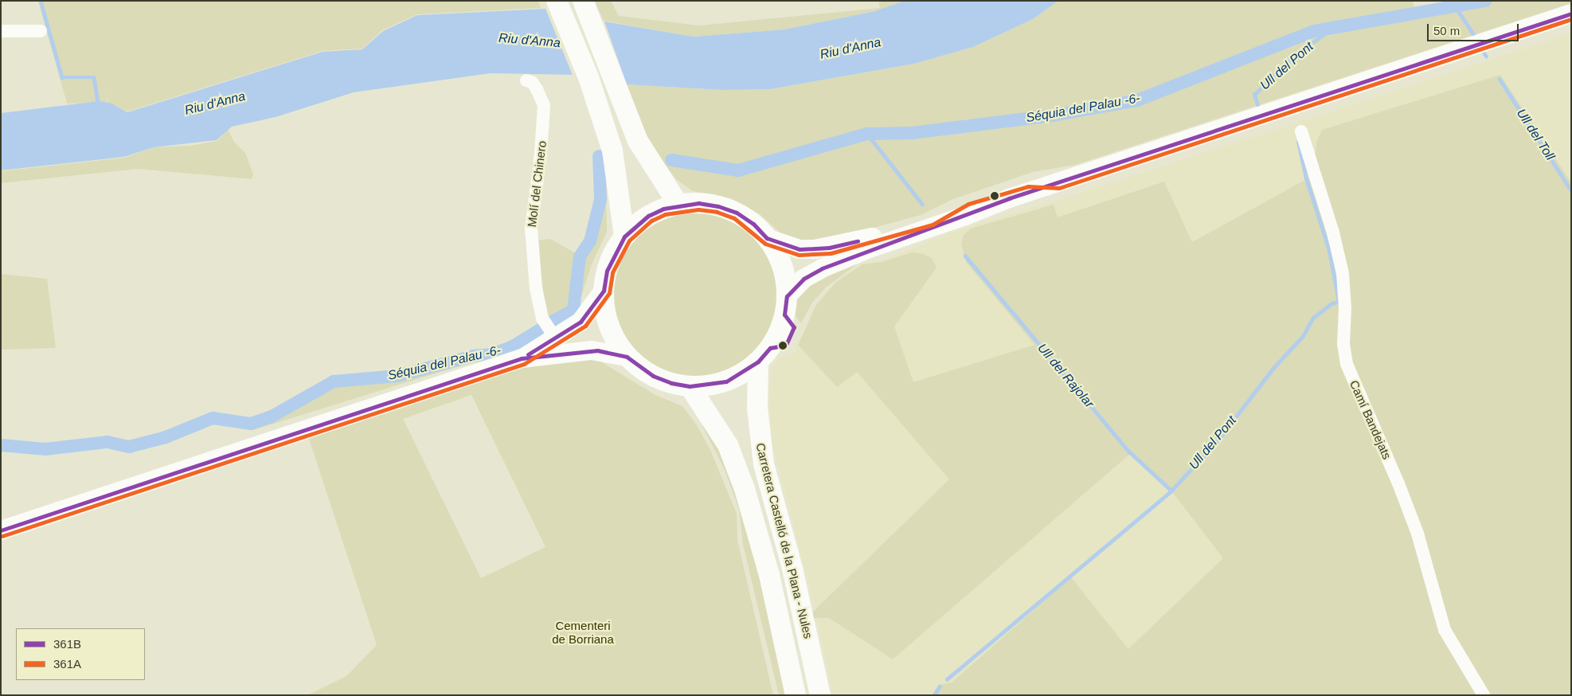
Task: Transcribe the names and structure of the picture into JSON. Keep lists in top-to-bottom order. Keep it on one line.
{"streets":{"main road":["Carretera Castelló de la Plana - Nules"],"street":["Molí del Chinero","Camí Bandejats"]},"water":["Riu d'Anna","Ull del Pont","Séquia del Palau -6-","Ull del Toll","Ull del Rajolar"],"parks":["Cementeri de Borriana"],"lines":["transit line 361B","transit line 361A"],"legend":["361B","361A"],"scale_bar":"50 m"}
